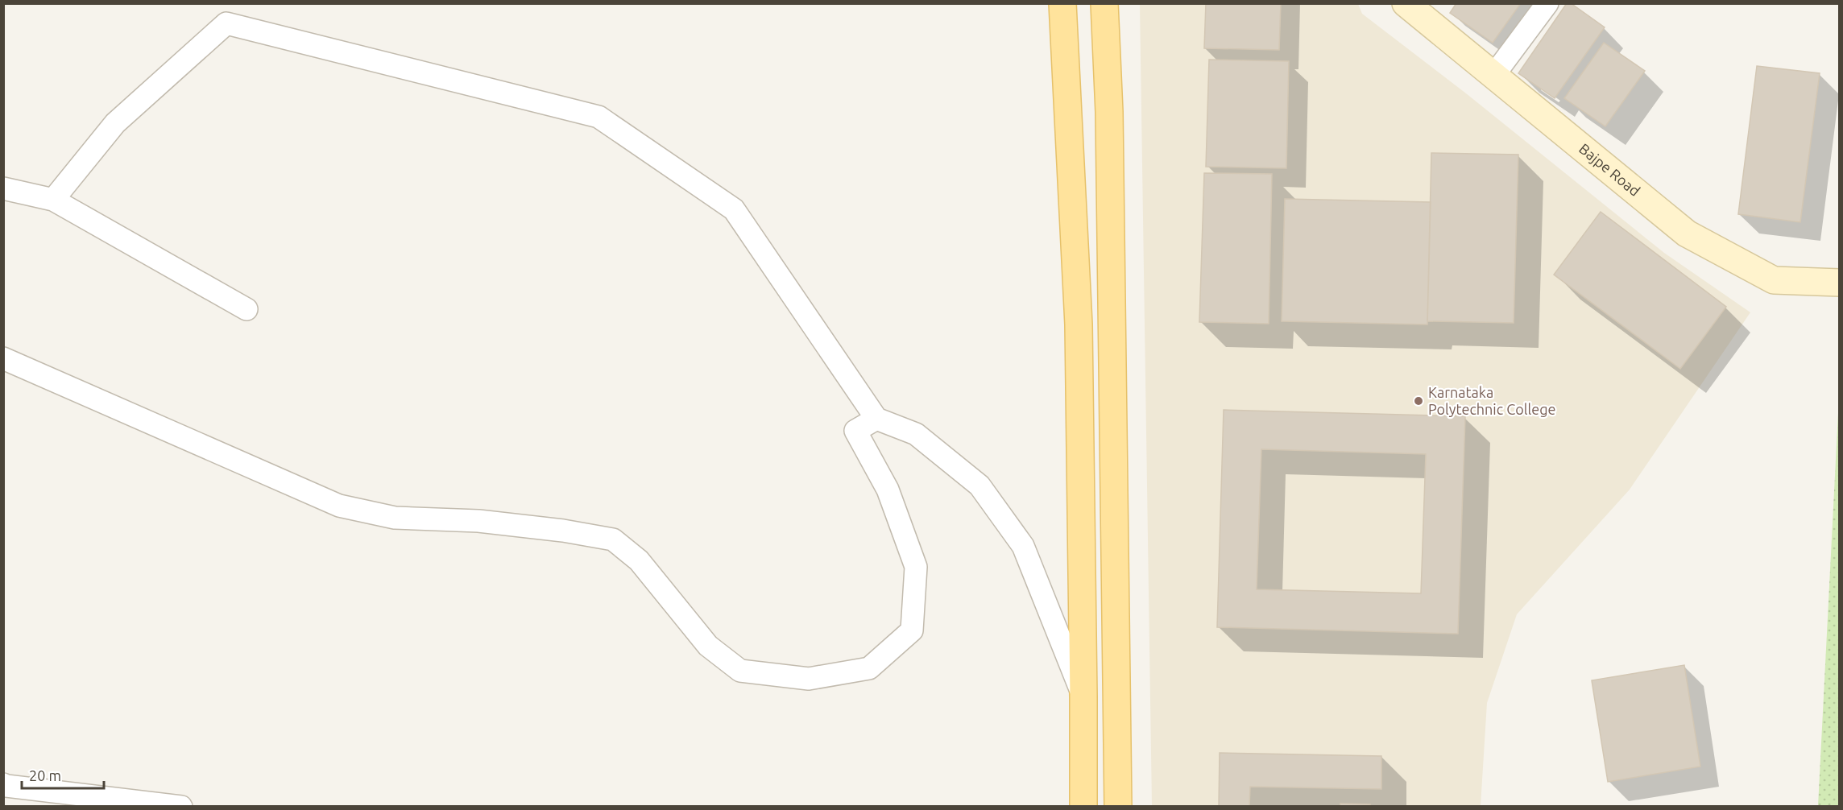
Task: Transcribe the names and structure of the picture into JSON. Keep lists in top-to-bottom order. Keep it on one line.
{"streets":{"street":["Bajpe Road"]},"places":["Karnataka Polytechnic College"],"scale_bar":"20 m"}
